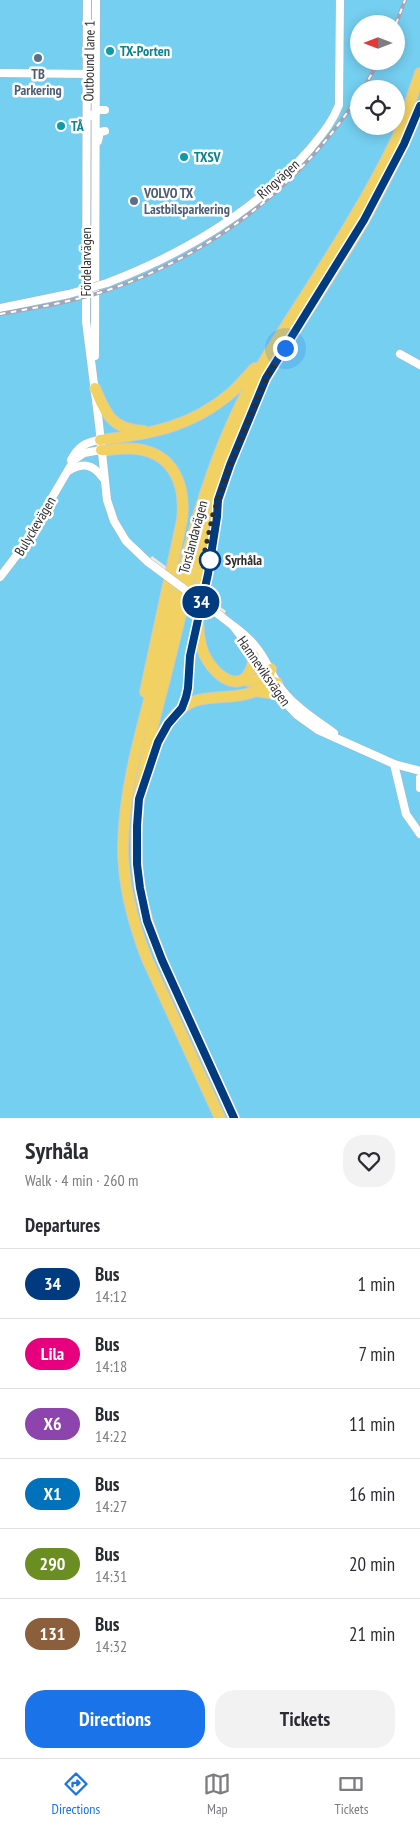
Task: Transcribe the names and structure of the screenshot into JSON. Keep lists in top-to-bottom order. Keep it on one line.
{"streets":{"main road":["Torslandavägen"],"street":["Outbound lane 1","Ringvägen","Fördelarvägen","Bulyckevägen","Hamneviksvägen"]},"crossings":[["Outbound lane 1","Fördelarvägen"],["Fördelarvägen","Bulyckevägen"],["Fördelarvägen","Hamneviksvägen"],["Bulyckevägen","Hamneviksvägen"]],"places":["TX-Porten","TB Parkering","TÅ","TXSV","VOLVO TX Lastbilsparkering","Syrhåla"],"lines":["bus line 34"],"north":"left","page":{"on_map":"34","heading":[["Syrhåla","Walk · 4 min · 260 m"],"Departures"],"list":[{"mark":"34","name":"Bus","note":"14:12","value":"1 min"},{"mark":"Lila","name":"Bus","note":"14:18","value":"7 min"},{"mark":"X6","name":"Bus","note":"14:22","value":"11 min"},{"mark":"X1","name":"Bus","note":"14:27","value":"16 min"},{"mark":"290","name":"Bus","note":"14:31","value":"20 min"},{"mark":"131","name":"Bus","note":"14:32","value":"21 min"}],"buttons":["Directions","Tickets"],"tabs":["Directions","Map","Tickets"]}}
